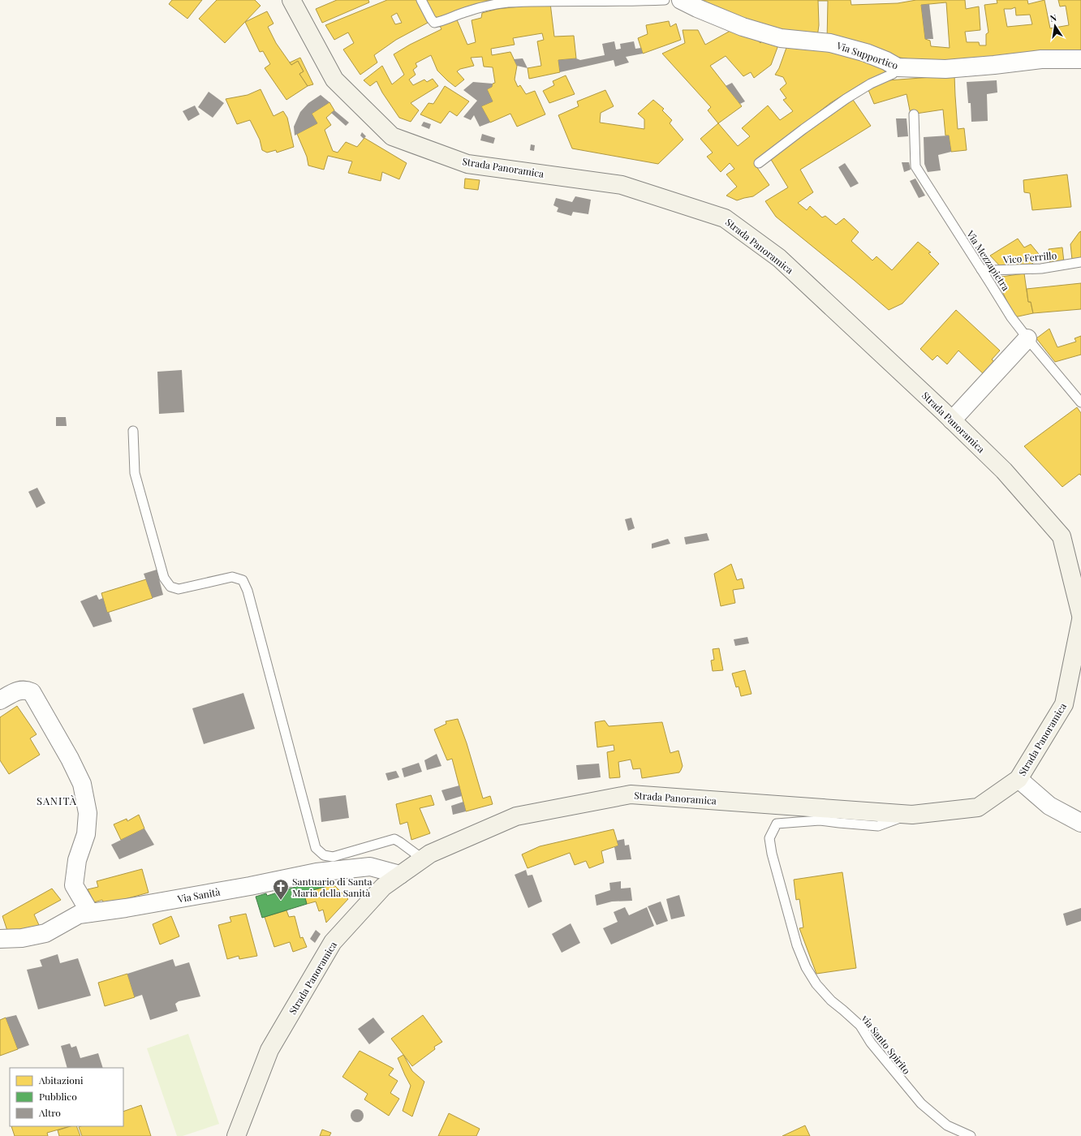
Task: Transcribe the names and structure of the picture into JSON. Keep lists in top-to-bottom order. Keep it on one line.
{"streets":{"main road":["Strada Panoramica"],"street":["Via Supportico","Via Sanità"],"lane":["Vico Ferrillo","Via Mezzapietra","via Santo Spirito"]},"crossings":[["Strada Panoramica","Via Sanità"],["Strada Panoramica","via Santo Spirito"],["Vico Ferrillo","Via Mezzapietra"]],"districts":["SANITÀ"],"places":{"church":["Santuario di Santa Maria della Sanità"]},"legend":["Abitazioni","Pubblico","Altro"],"north":"top"}
